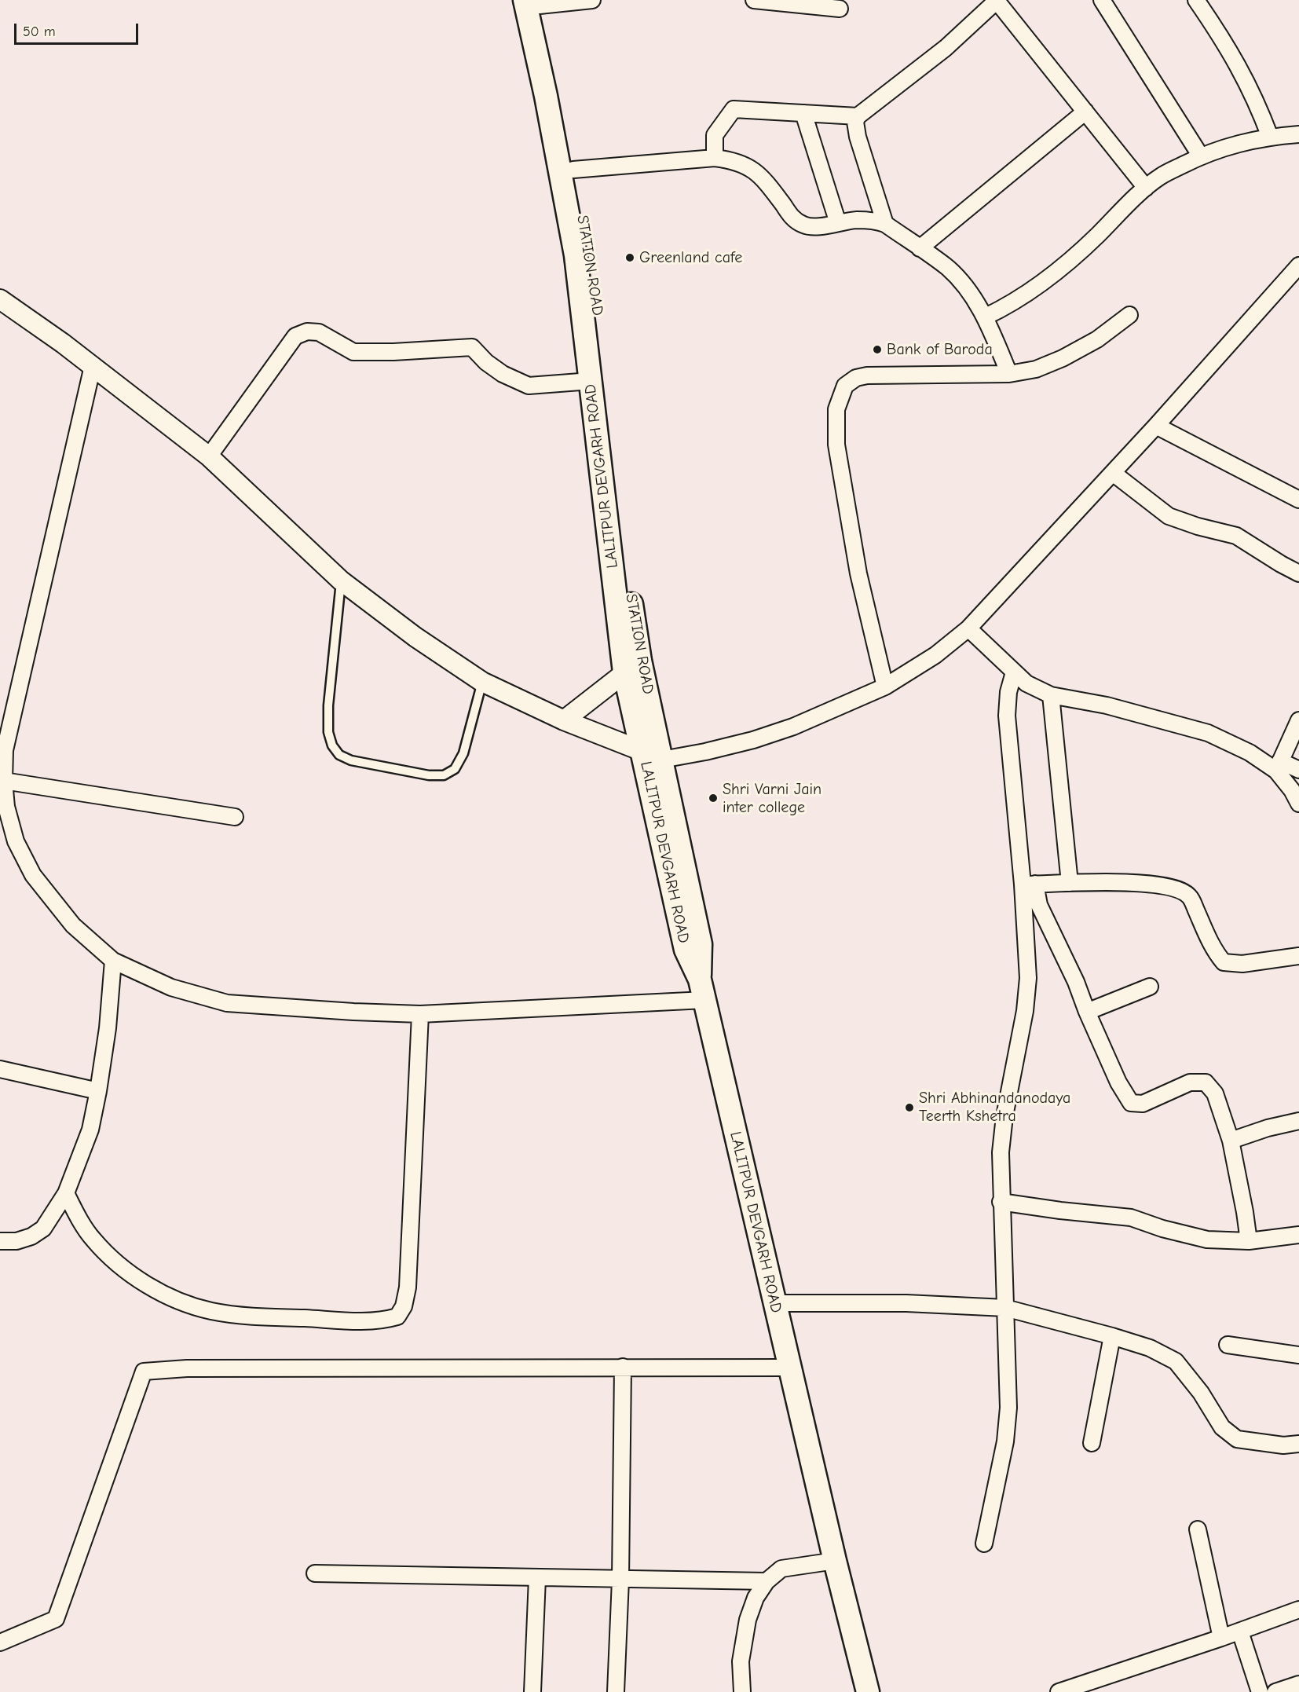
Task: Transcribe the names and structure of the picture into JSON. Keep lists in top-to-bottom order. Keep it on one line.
{"streets":{"main road":["STATION ROAD","LALITPUR DEVGARH ROAD"]},"crossings":[["STATION ROAD","LALITPUR DEVGARH ROAD"]],"places":["Greenland cafe","Bank of Baroda","Shri Varni Jain inter college","Shri Abhinandanodaya Teerth Kshetra"],"scale_bar":"50 m"}
